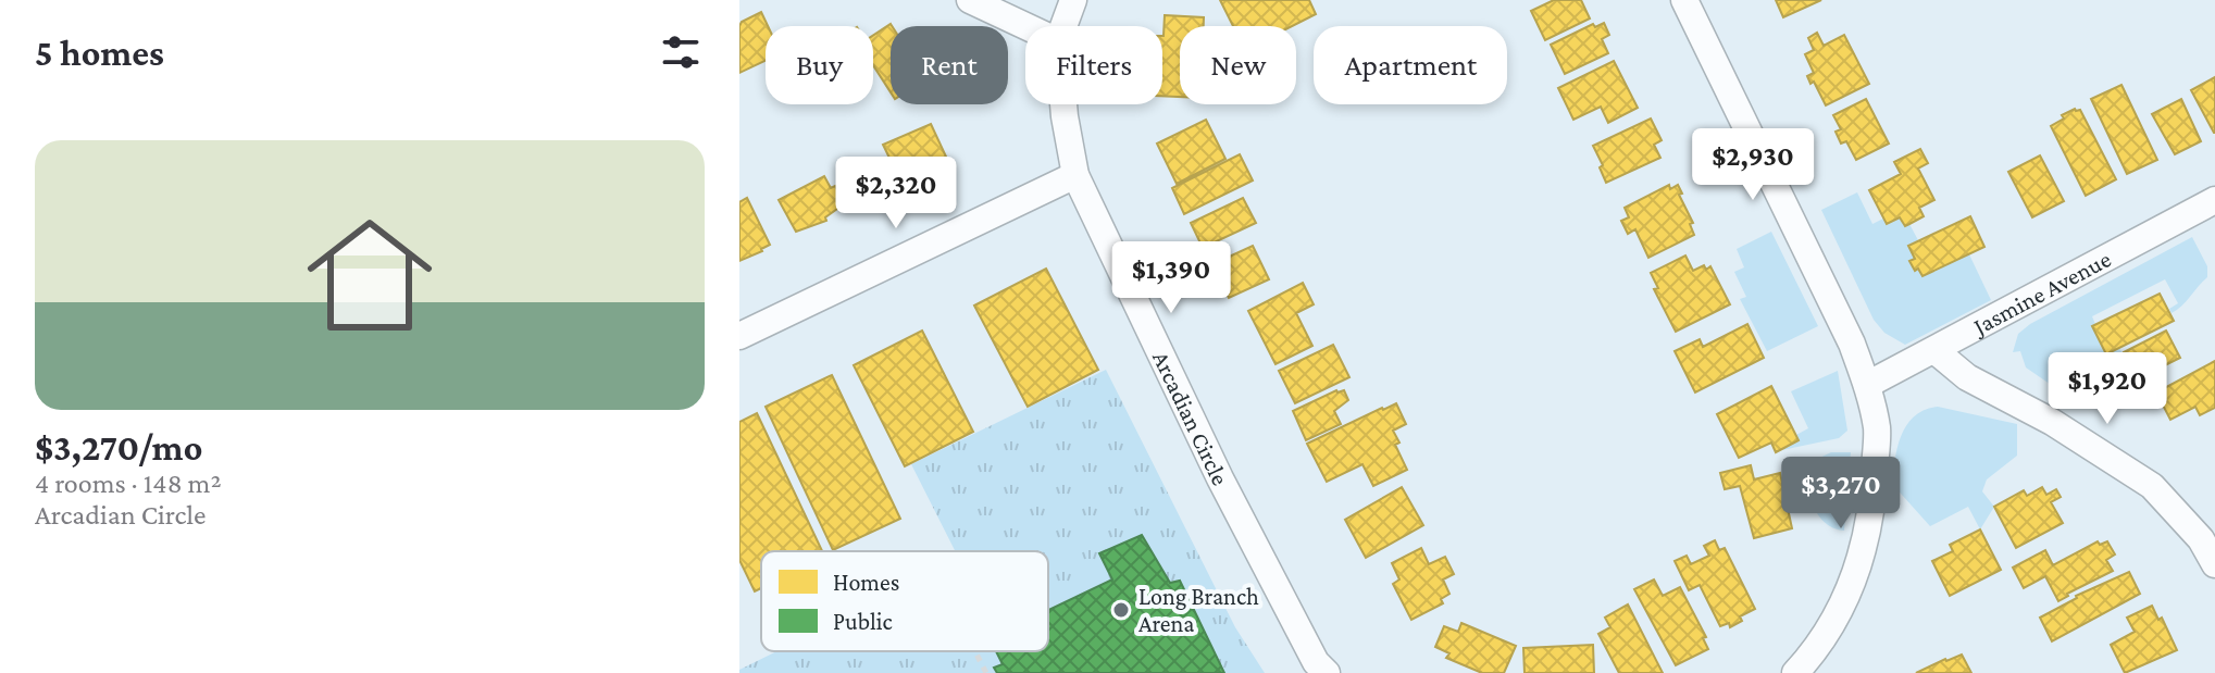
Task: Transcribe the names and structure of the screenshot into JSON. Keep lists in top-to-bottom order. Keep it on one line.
{"streets":{"street":["Jasmine Avenue","Arcadian Circle"]},"places":["Long Branch Arena"],"legend":["Homes","Public"],"page":{"heading":"5 homes","chip":["Buy","Rent","Filters","New","Apartment"],"list":[{"name":"$3,270/mo","note":"4 rooms · 148 m² · Arcadian Circle"}],"price":["$2,930","$2,320","$1,390","$1,920","$3,270"]}}
